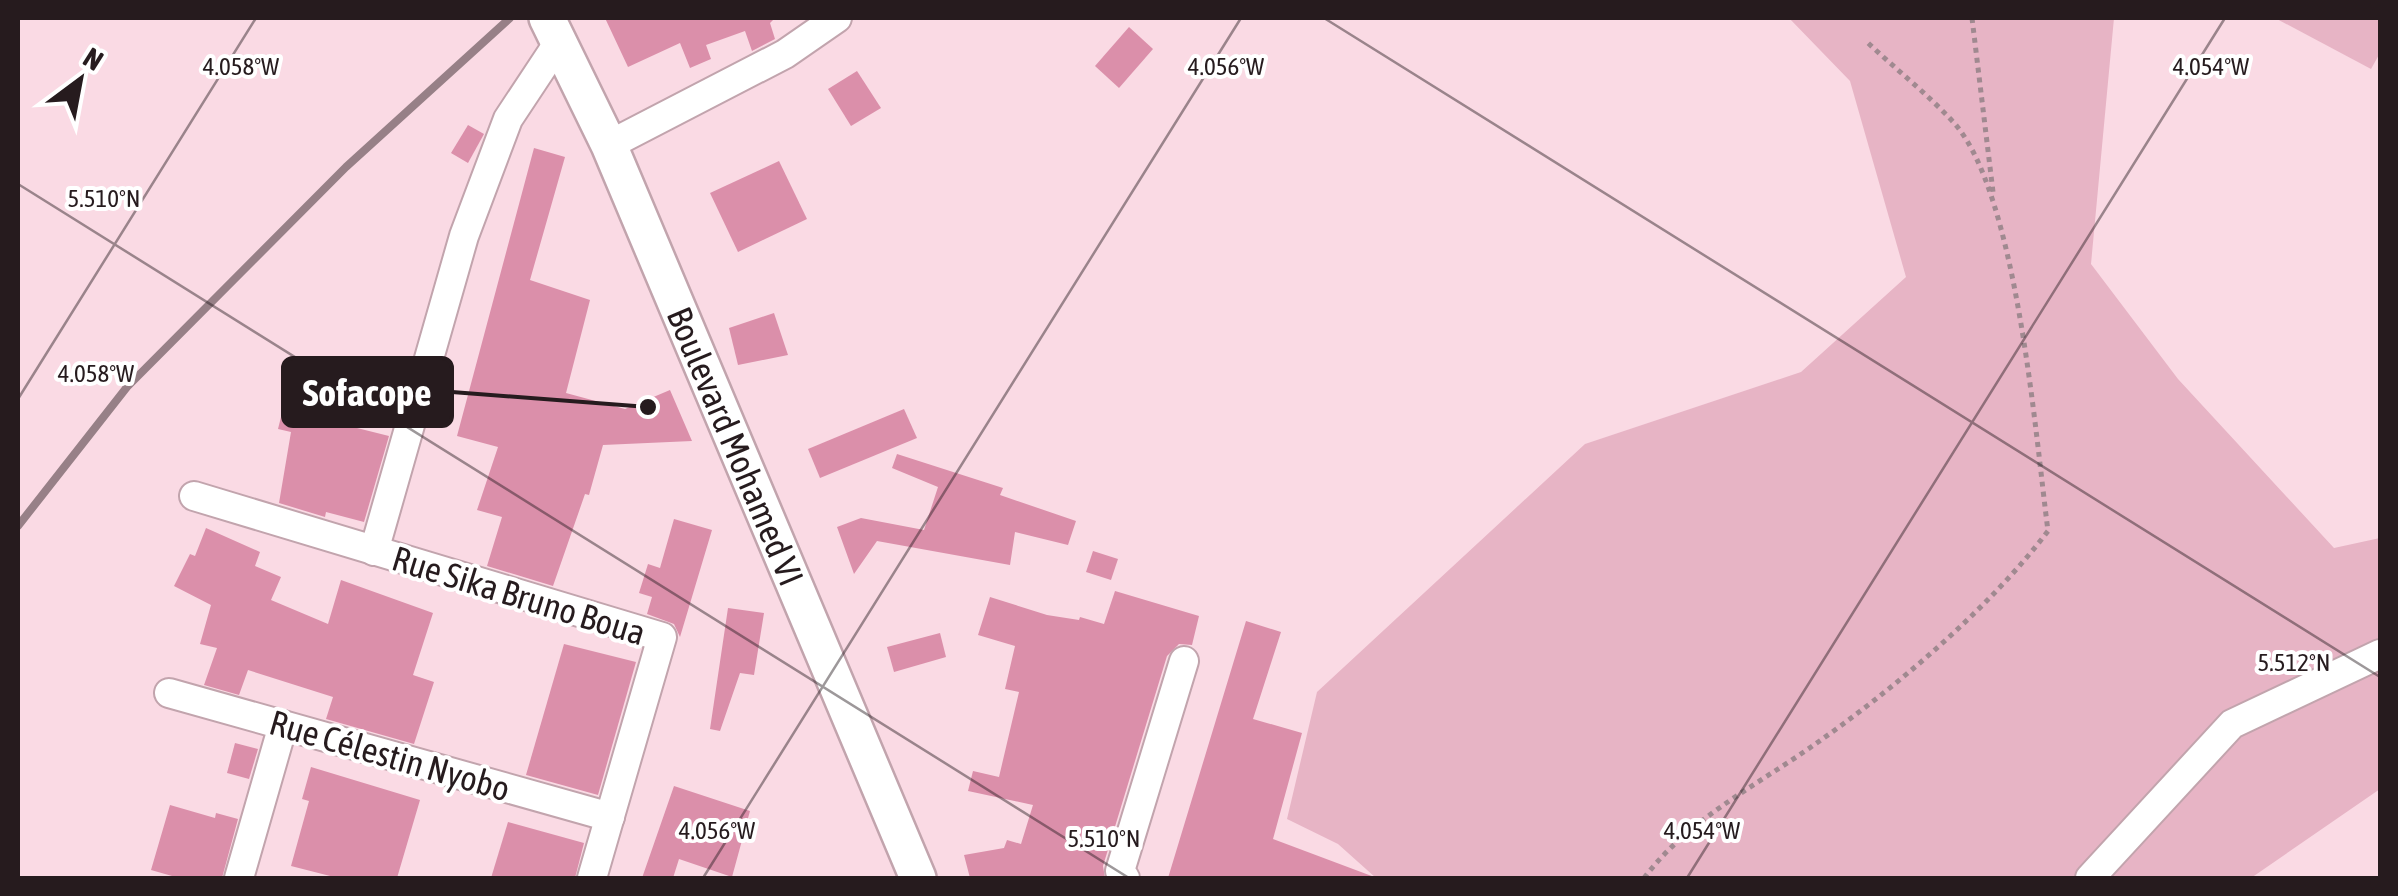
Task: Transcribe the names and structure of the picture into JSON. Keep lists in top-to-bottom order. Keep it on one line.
{"streets":{"main road":["Boulevard Mohamed VI"],"street":["Rue Sika Bruno Boua","Rue Célestin Nyobo"]},"crossings":[["Rue Sika Bruno Boua","Rue Célestin Nyobo"]],"places":["Sofacope"],"north":"top right","coordinates":["4.058°W","4.056°W","4.054°W","5.510°N","5.512°N"]}
